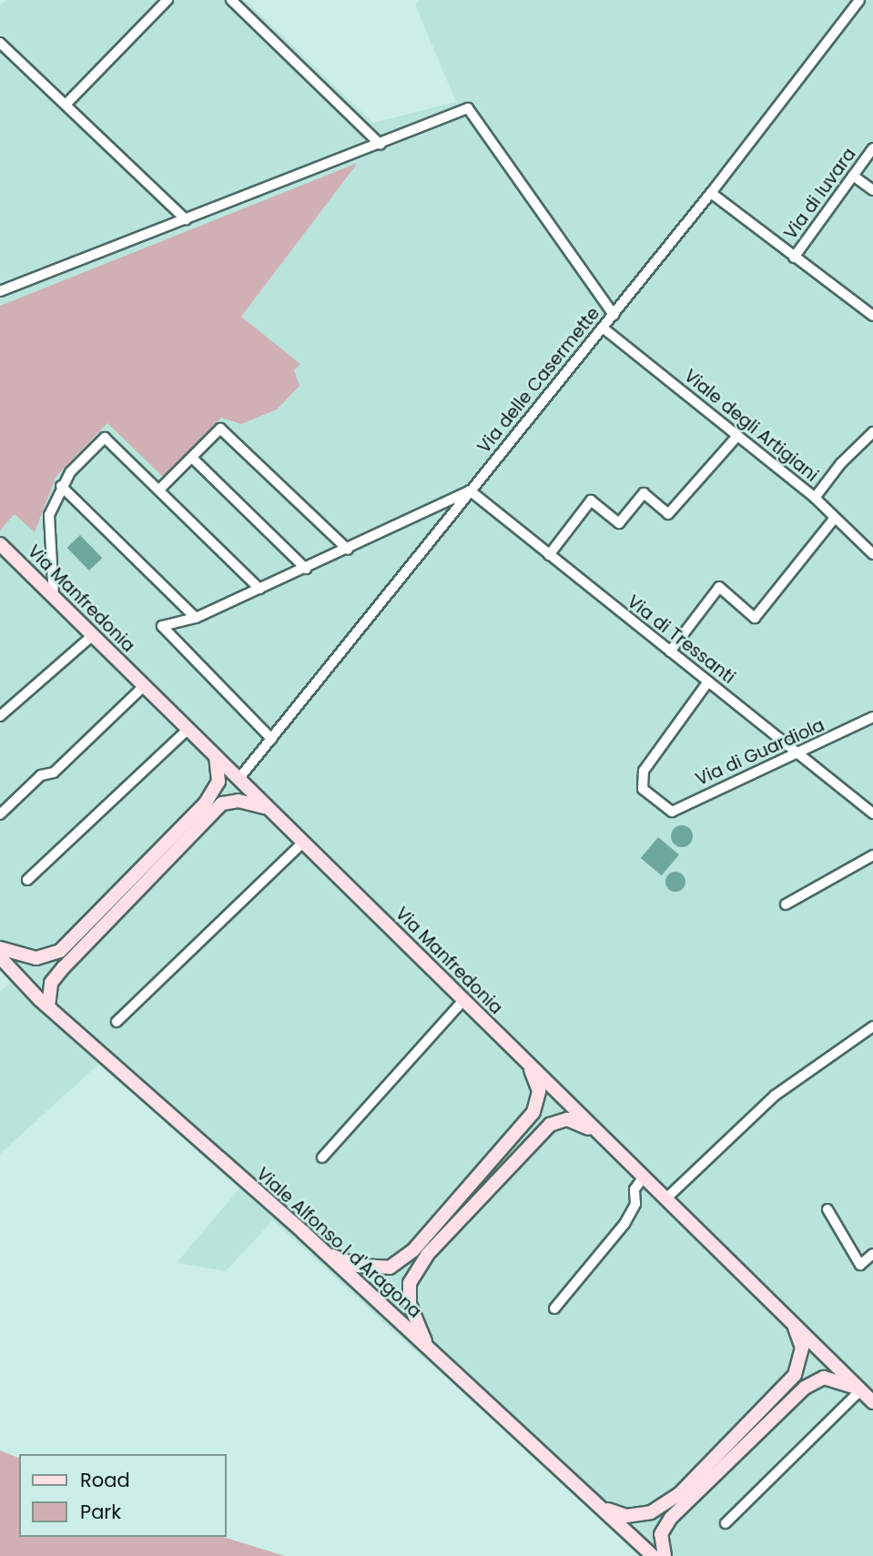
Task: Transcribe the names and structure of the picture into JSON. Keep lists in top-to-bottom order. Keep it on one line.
{"streets":{"main road":["Via Manfredonia","Viale Alfonso I d'Aragona"],"street":["Via di Iuvara","Via delle Casermette","Viale degli Artigiani","Via di Tressanti","Via di Guardiola"]},"crossings":[["Via di Iuvara","Via delle Casermette"],["Via delle Casermette","Viale degli Artigiani"],["Via delle Casermette","Via Manfredonia"],["Via delle Casermette","Via di Tressanti"],["Via di Tressanti","Via di Guardiola"]],"legend":["Road","Park"]}
